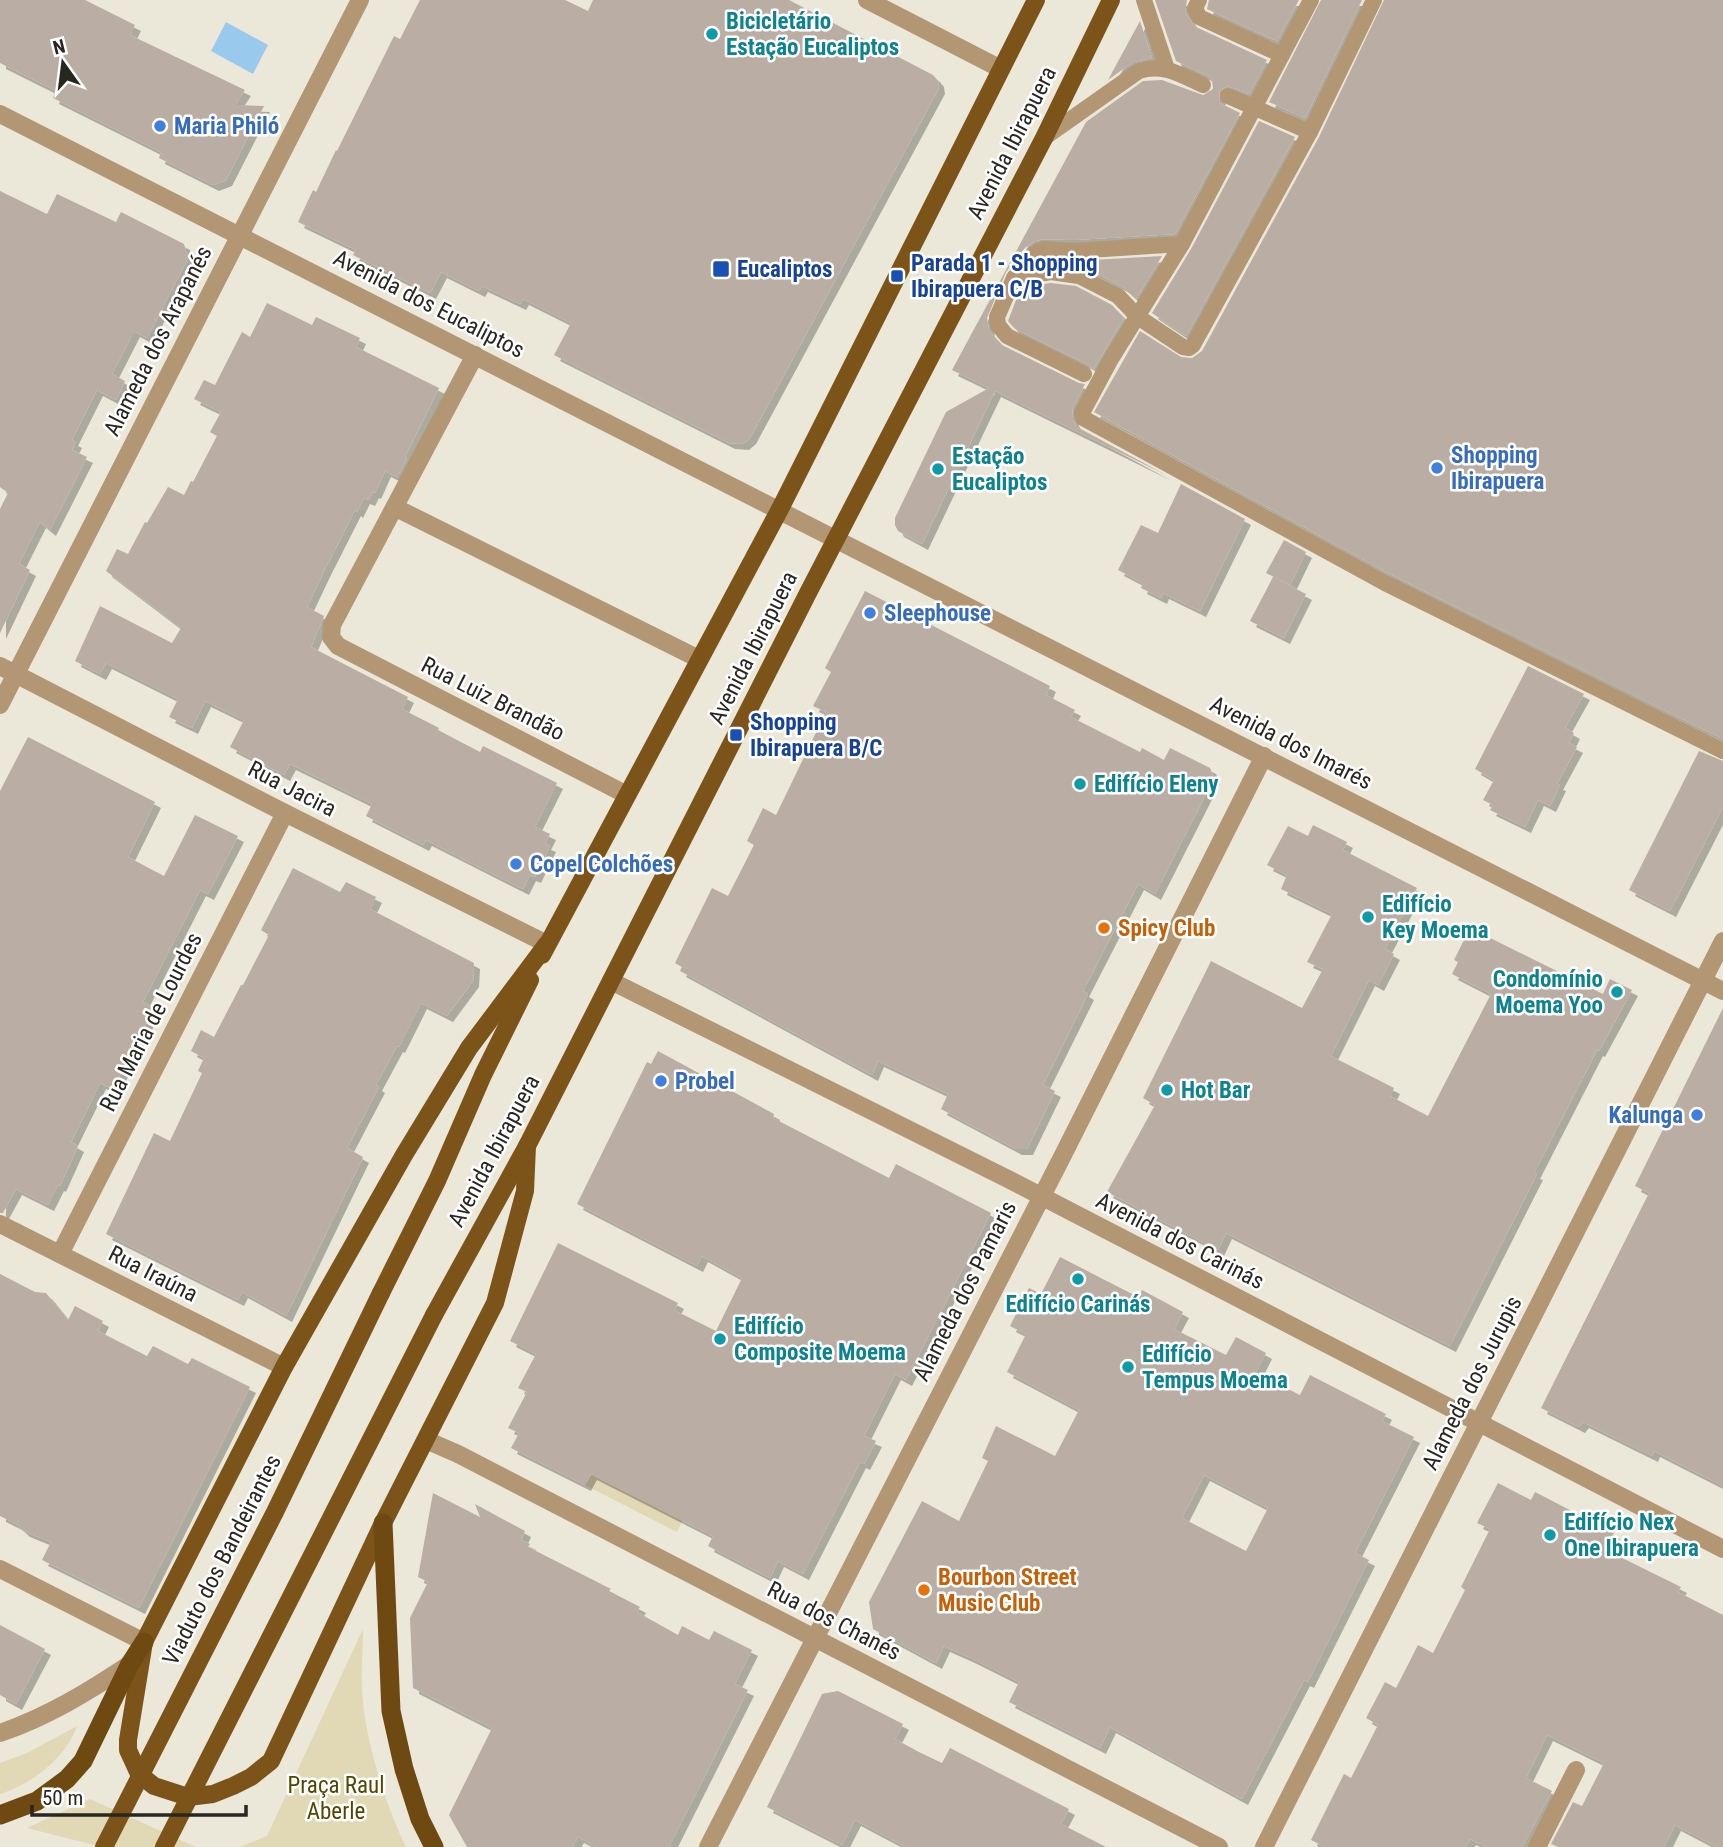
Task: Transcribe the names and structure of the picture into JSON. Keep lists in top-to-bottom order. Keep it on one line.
{"streets":{"main road":["Avenida Ibirapuera","Viaduto dos Bandeirantes"],"street":["Avenida dos Eucaliptos","Alameda dos Arapanés","Rua Luiz Brandão","Avenida dos Imarés","Rua Jacira","Rua Maria de Lourdes","Avenida dos Carinás","Rua Iraúna","Alameda dos Pamaris","Alameda dos Jurupis","Rua dos Chanés"]},"crossings":[["Avenida Ibirapuera","Avenida dos Eucaliptos"],["Avenida Ibirapuera","Rua Luiz Brandão"],["Avenida Ibirapuera","Avenida dos Imarés"],["Avenida Ibirapuera","Rua Jacira"],["Avenida Ibirapuera","Avenida dos Carinás"],["Avenida Ibirapuera","Viaduto dos Bandeirantes"],["Avenida dos Eucaliptos","Alameda dos Arapanés"],["Avenida dos Eucaliptos","Avenida dos Imarés"],["Alameda dos Arapanés","Rua Jacira"],["Avenida dos Imarés","Alameda dos Pamaris"],["Avenida dos Imarés","Alameda dos Jurupis"],["Rua Jacira","Rua Maria de Lourdes"],["Rua Maria de Lourdes","Rua Iraúna"],["Avenida dos Carinás","Alameda dos Pamaris"],["Avenida dos Carinás","Alameda dos Jurupis"],["Alameda dos Pamaris","Rua dos Chanés"]],"parks":["Praça Raul Aberle"],"places":{"other":["Bicicletário Estação Eucaliptos","Maria Philó","Shopping Ibirapuera","Estação Eucaliptos","Sleephouse","Edifício Eleny","Copel Colchões","Edifício Key Moema","Spicy Club","Condomínio Moema Yoo","Probel","Hot Bar","Kalunga","Edifício Carinás","Edifício Composite Moema","Edifício Tempus Moema","Edifício Nex One Ibirapuera","Bourbon Street Music Club"],"transit":["Eucaliptos","Parada 1 - Shopping Ibirapuera C/B","Shopping Ibirapuera B/C"]},"scale_bar":"50 m","north":"top"}
